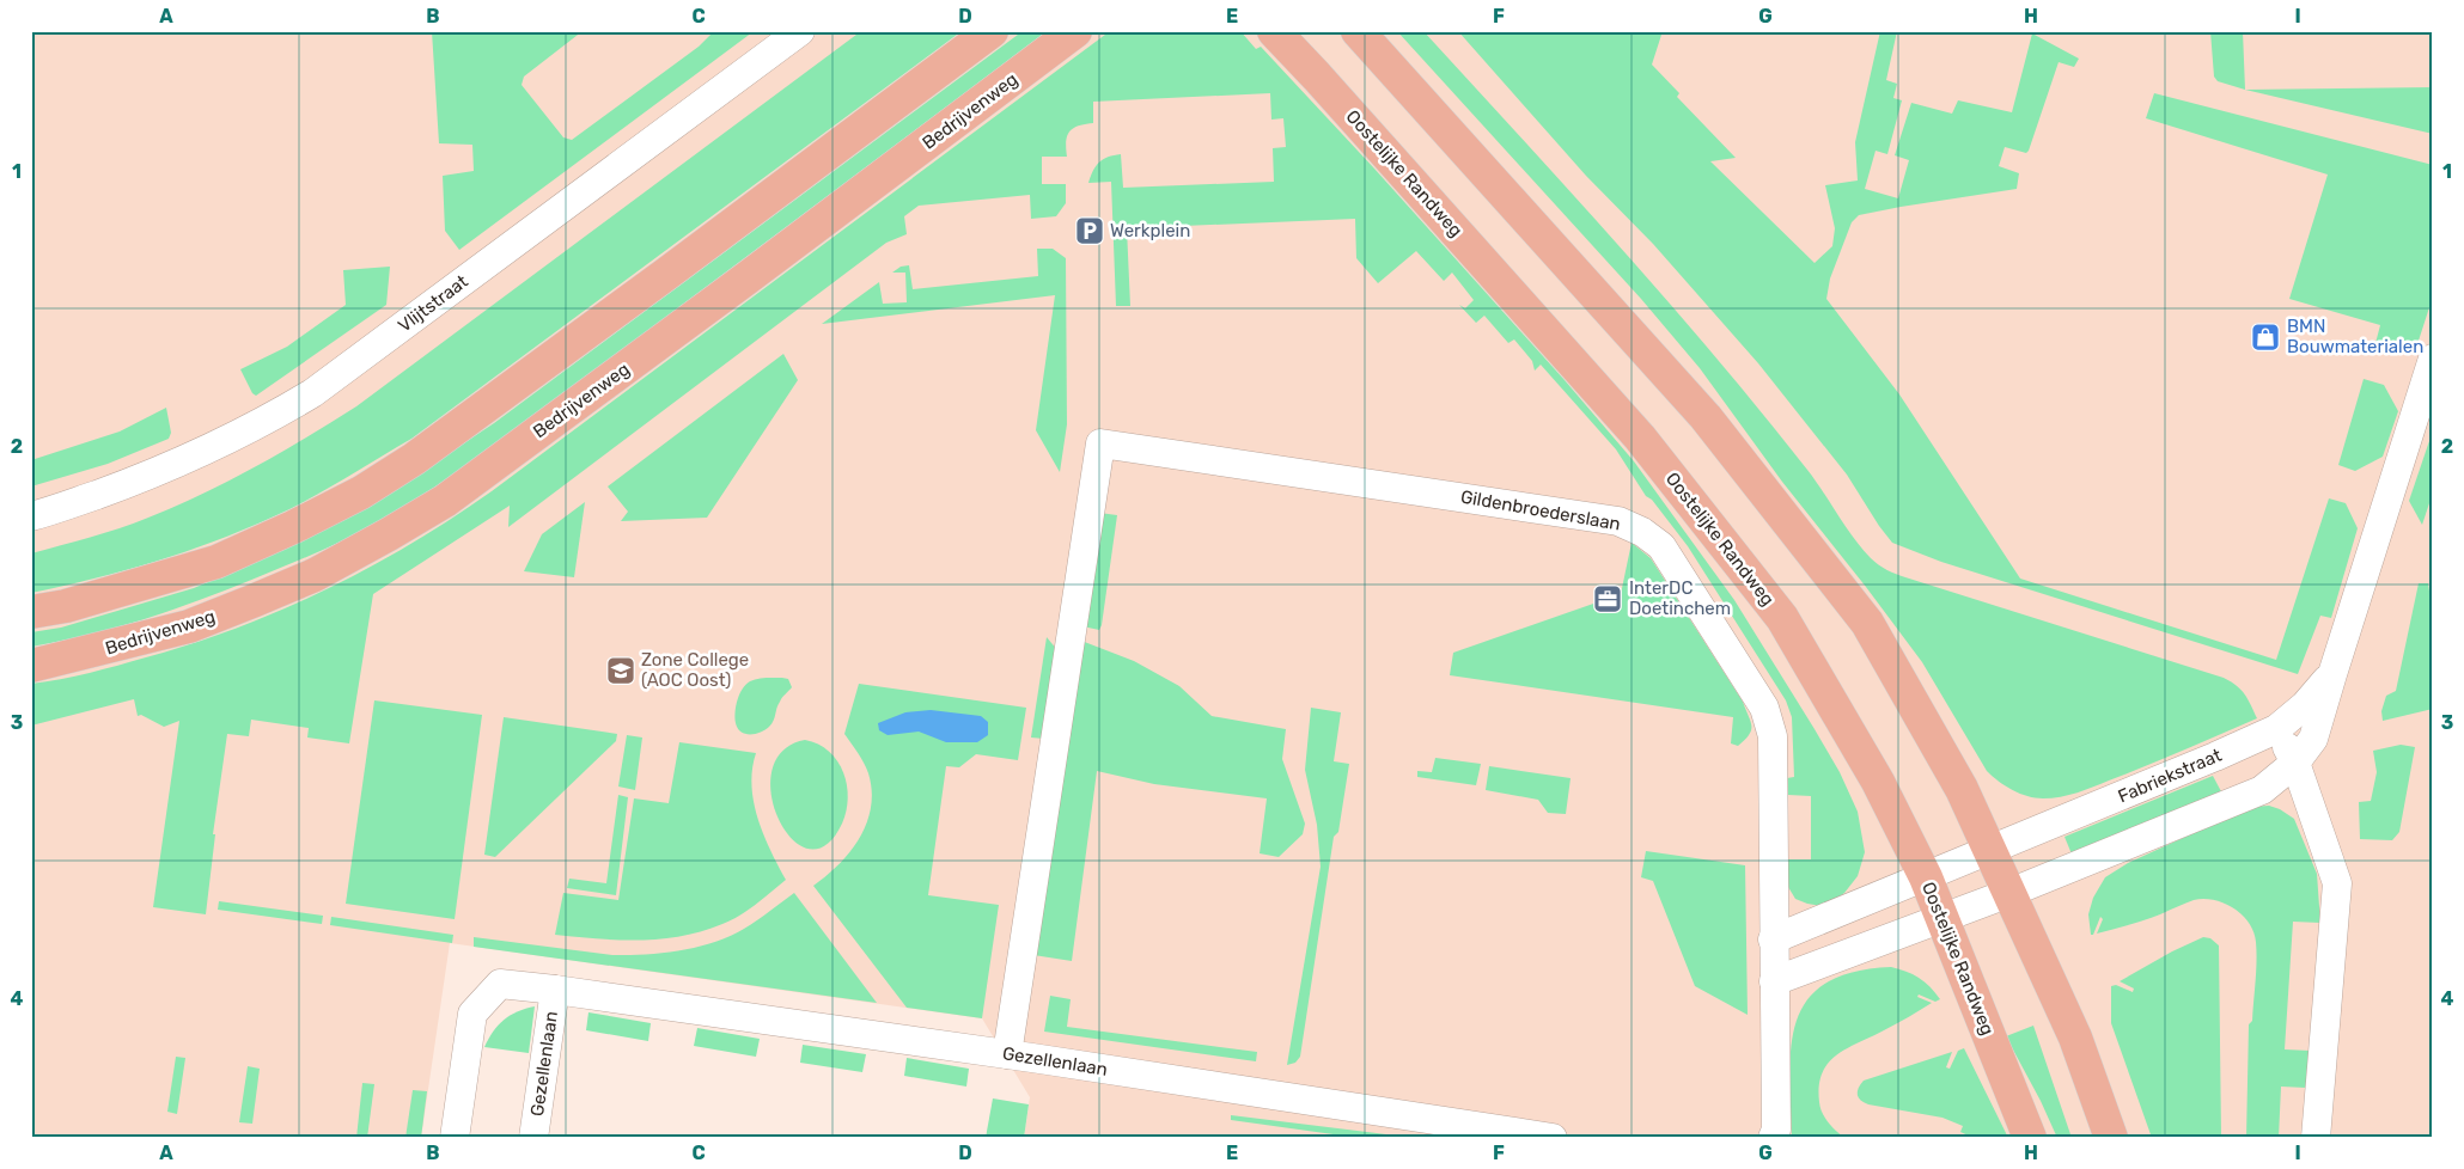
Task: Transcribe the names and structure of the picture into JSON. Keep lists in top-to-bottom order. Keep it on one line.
{"streets":{"main road":["Bedrijvenweg","Oostelijke Randweg"],"street":["Vlijtstraat","Gildenbroederslaan","Fabriekstraat","Gezellenlaan"]},"crossings":[["Oostelijke Randweg","Fabriekstraat"],["Gildenbroederslaan","Gezellenlaan"]],"places":{"parking":["Werkplein"],"shop":["BMN Bouwmaterialen"],"office":["InterDC Doetinchem"],"school or university":["Zone College (AOC Oost)"]},"grid":{"columns":["A","B","C","D","E","F","G","H","I"],"rows":["1","2","3","4"]}}
